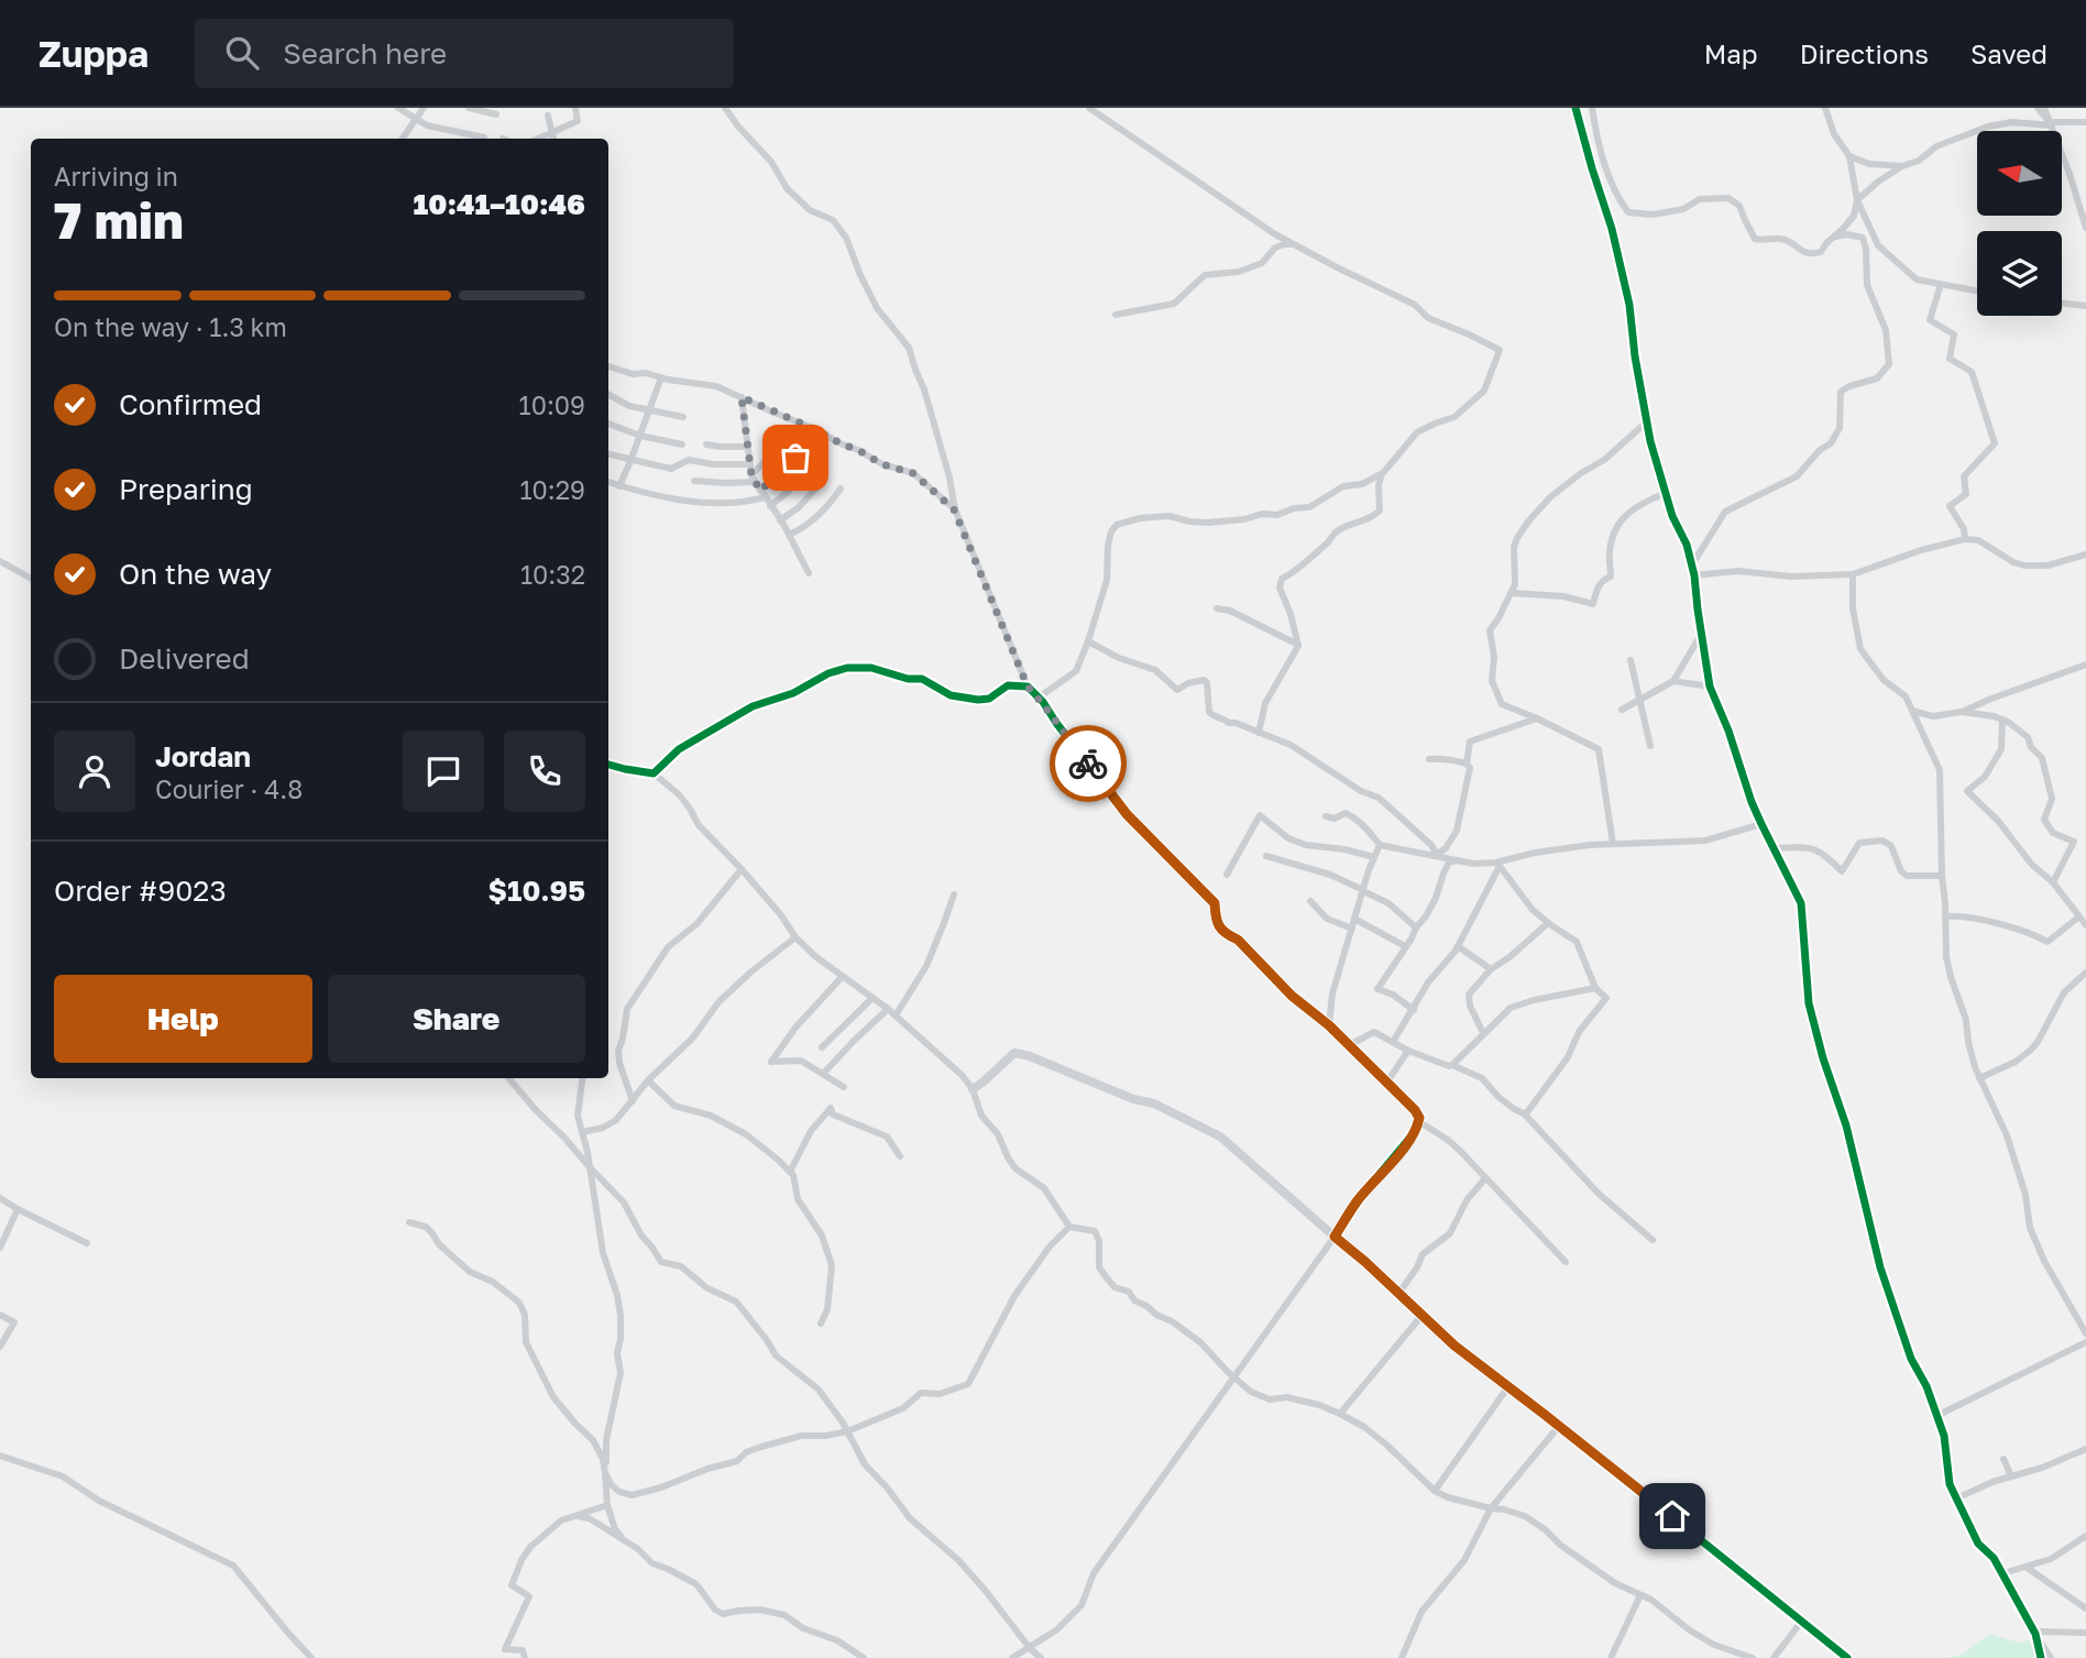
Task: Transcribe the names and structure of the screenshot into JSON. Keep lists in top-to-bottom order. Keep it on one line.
{"north":"left","page":{"header":"Zuppa","search":"Search here","nav":["Map","Directions","Saved"],"heading":["7 min","Arriving in","10:41–10:46"],"panel":["Jordan","Courier · 4.8","Order #9023","$10.95"],"bar":"On the way · 1.3 km","list":[["Confirmed","10:09"],["Preparing","10:29"],["On the way","10:32"],"Delivered"],"buttons":["Help","Share"]}}
